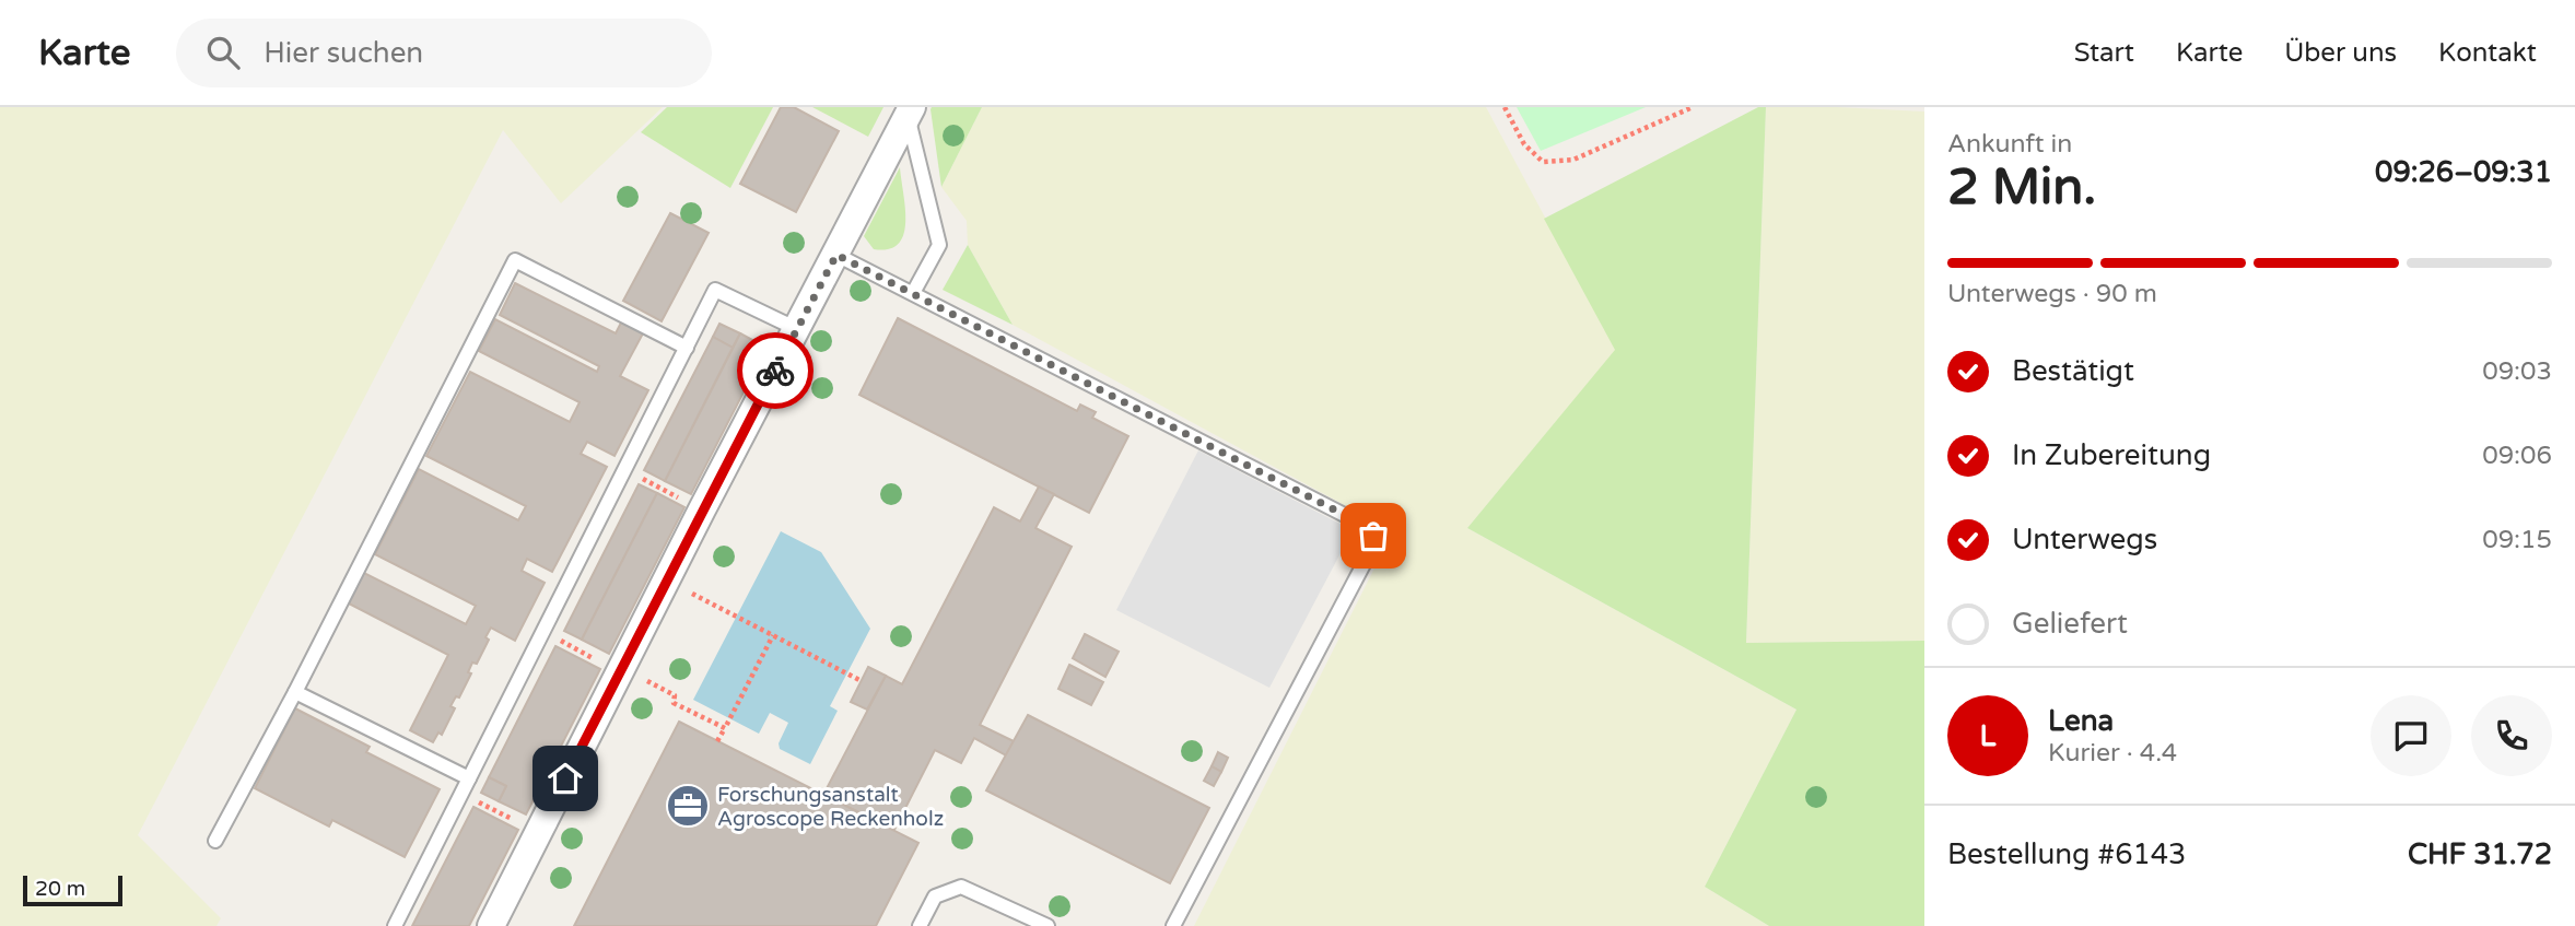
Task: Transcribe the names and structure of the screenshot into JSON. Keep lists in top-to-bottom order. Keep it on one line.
{"places":{"office":["Forschungsanstalt Agroscope Reckenholz"]},"scale_bar":"20 m","page":{"header":"Karte","search":"Hier suchen","nav":["Start","Karte","Über uns","Kontakt"],"heading":["2 Min.","Ankunft in","09:26–09:31"],"panel":["Lena","Kurier · 4.4","Bestellung #6143","CHF 31.72"],"bar":"Unterwegs · 90 m","list":[["Bestätigt","09:03"],["In Zubereitung","09:06"],["Unterwegs","09:15"],"Geliefert"],"round":"L","scale":"20 m"}}
